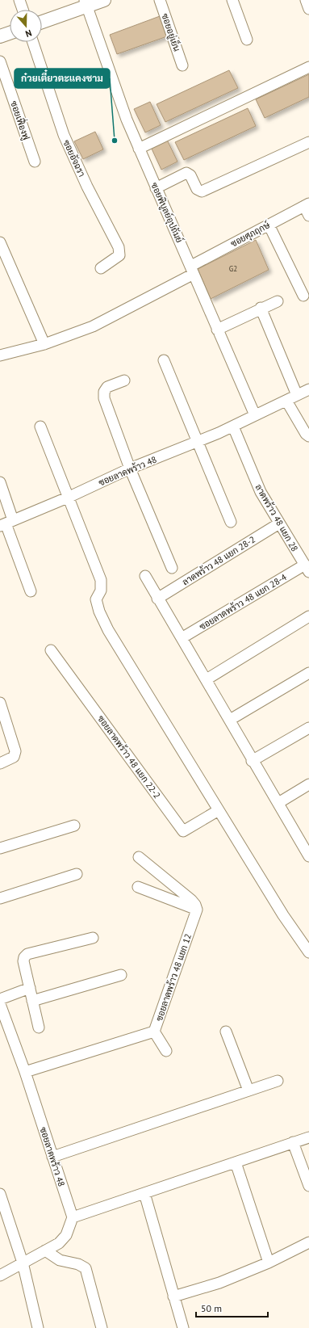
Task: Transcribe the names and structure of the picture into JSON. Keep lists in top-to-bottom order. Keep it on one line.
{"streets":{"street":["ซอยอยู่เย็น","ซอยเฟื่องฟู","ซอยอัจฉรา","ซอยพิบูลย์อุปถัมย์","ซอยศุภฤกษ์","ซอยลาดพร้าว 48","ลาดพร้าว 48 แยก 28","ลาดพร้าว 48 แยก 28-2","ซอยลาดพร้าว 48 แยก 28-4","ซอยลาดพร้าว 48 แยก 22-2","ซอยลาดพร้าว 48 แยก 12"]},"crossings":[["ซอยพิบูลย์อุปถัมย์","ซอยศุภฤกษ์"],["ซอยพิบูลย์อุปถัมย์","ซอยลาดพร้าว 48"],["ซอยลาดพร้าว 48","ลาดพร้าว 48 แยก 28"],["ซอยลาดพร้าว 48","ซอยลาดพร้าว 48 แยก 12"],["ลาดพร้าว 48 แยก 28","ลาดพร้าว 48 แยก 28-2"],["ลาดพร้าว 48 แยก 28","ซอยลาดพร้าว 48 แยก 28-4"]],"places":["ก๋วยเตี๋ยวตะแคงชาม"],"house_numbers":["G2"],"scale_bar":"50 m","north":"bottom"}
